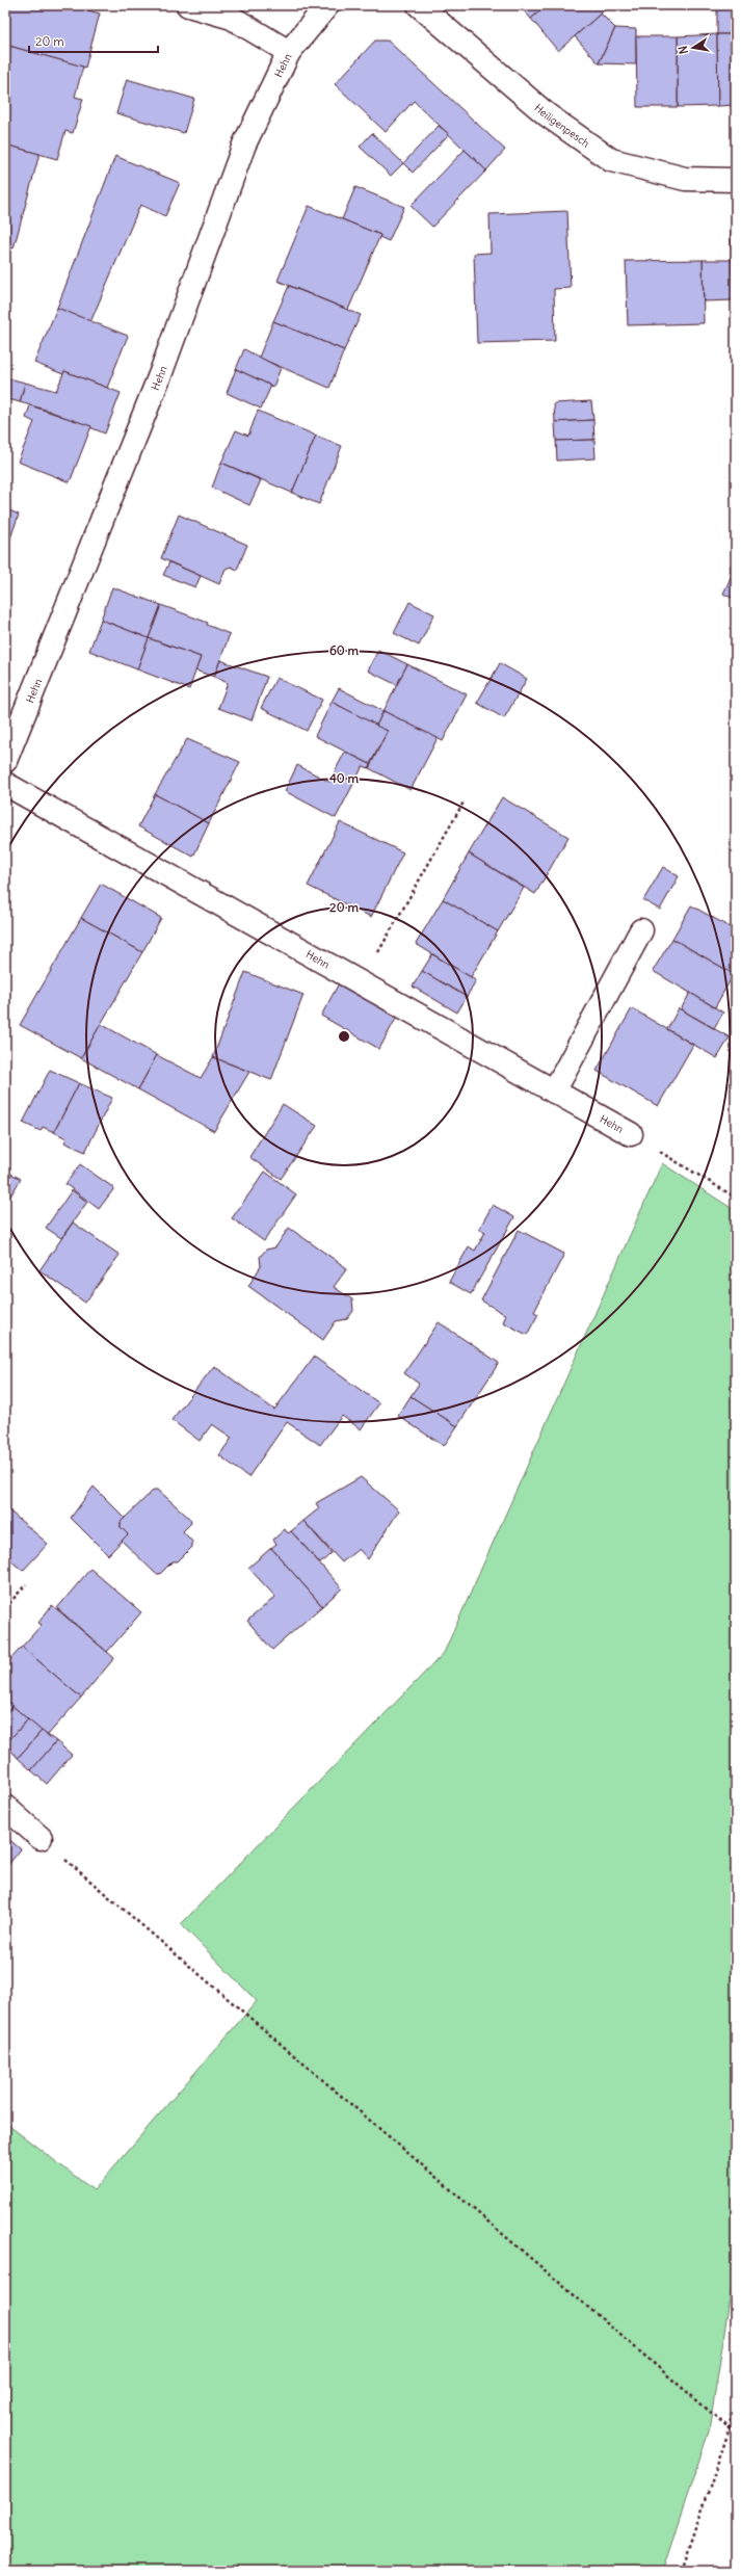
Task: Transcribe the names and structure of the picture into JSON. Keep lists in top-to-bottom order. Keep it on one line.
{"streets":{"street":["Hehn","Heiligenpesch"]},"scale_bar":"20 m","north":"left","rings":["60 m","40 m","20 m"]}
